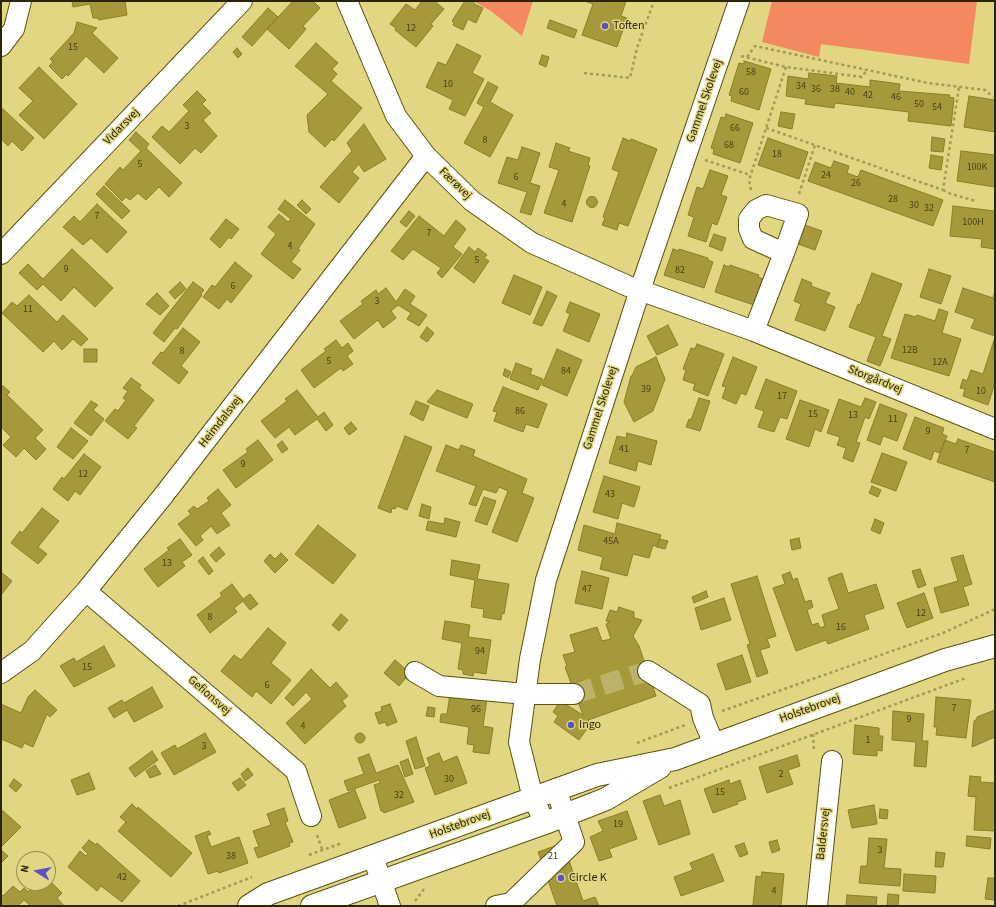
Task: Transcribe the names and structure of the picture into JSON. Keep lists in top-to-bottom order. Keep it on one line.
{"streets":{"main road":["Holstebrovej"],"street":["Gammel Skolevej","Vidarsvej","Færøvej","Storgårdvej","Heimdalsvej","Gefionsvej","Baldersvej"]},"crossings":[["Gammel Skolevej","Færøvej"],["Gammel Skolevej","Storgårdvej"],["Gammel Skolevej","Holstebrovej"],["Færøvej","Storgårdvej"],["Færøvej","Heimdalsvej"],["Heimdalsvej","Gefionsvej"]],"places":["Toften","Ingo","Circle K"],"house_numbers":["12","15","58","10","34","36","38","60","40","42","46","50","54","3","66","8","68","18","5","100K","24","6","26","28","4","30","32","7","100H","7","4","5","9","82","6","3","11","12B","8","5","12A","84","39","10","17","86","15","13","11","9","41","7","9","12","43","45A","13","47","12","8","16","94","15","6","7","96","9","4","1","3","2","30","15","32","19","3","38","21","42","4"],"north":"left"}
